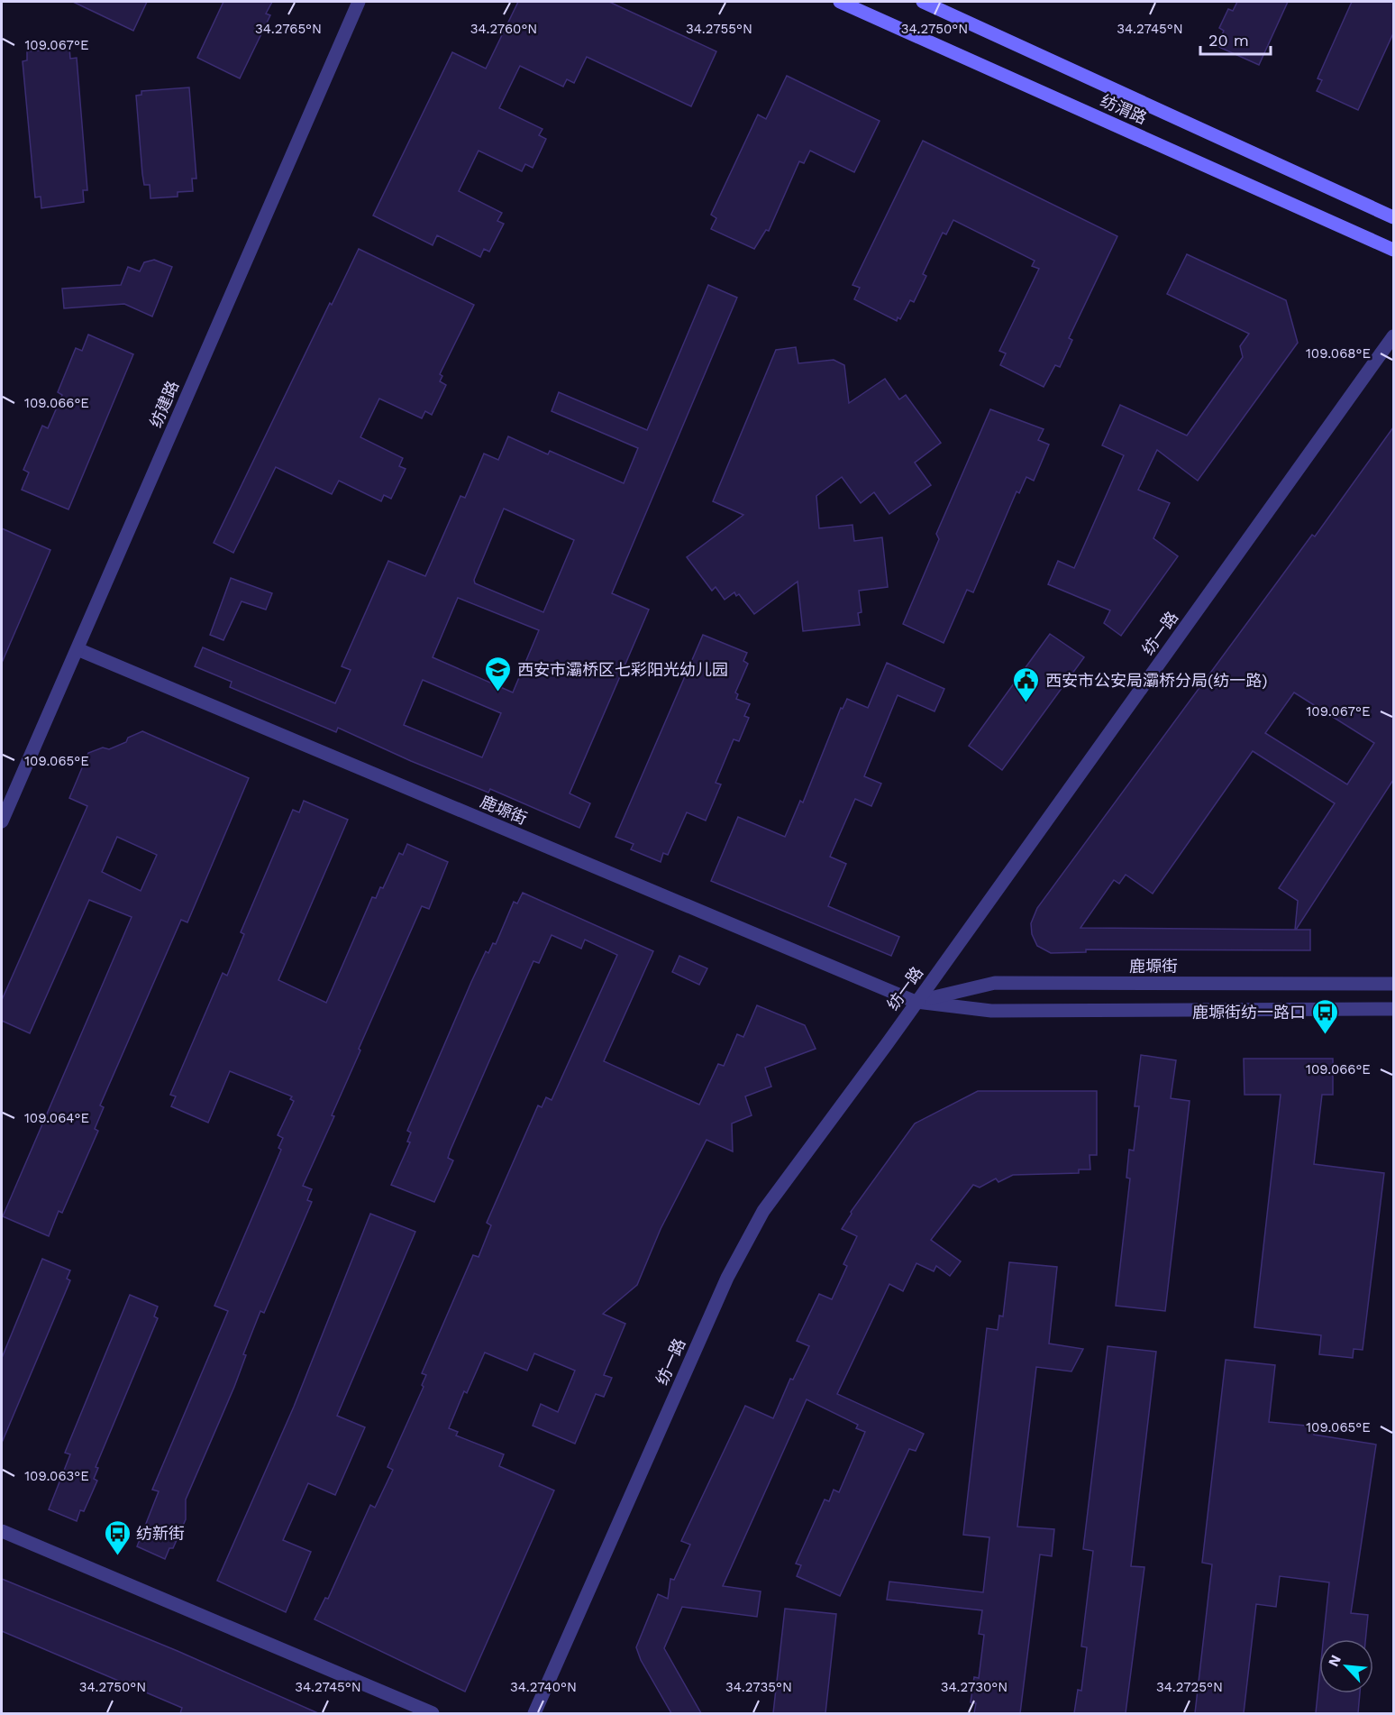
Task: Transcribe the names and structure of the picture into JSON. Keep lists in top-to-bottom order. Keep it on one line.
{"streets":{"main road":["纺渭路"],"street":["纺建路","纺一路","鹿塬街"]},"crossings":[["纺建路","鹿塬街"],["纺一路","鹿塬街"]],"places":{"school or university":["西安市灞桥区七彩阳光幼儿园"],"public building":["西安市公安局灞桥分局(纺一路)"],"bus stop":["鹿塬街纺一路口","纺新街"]},"scale_bar":"20 m","north":"top left","coordinates":["34.2765°N","34.2760°N","34.2755°N","34.2750°N","34.2745°N","109.067°E","109.068°E","109.066°E","109.065°E","109.064°E","109.063°E","34.2740°N","34.2735°N","34.2730°N","34.2725°N"]}
